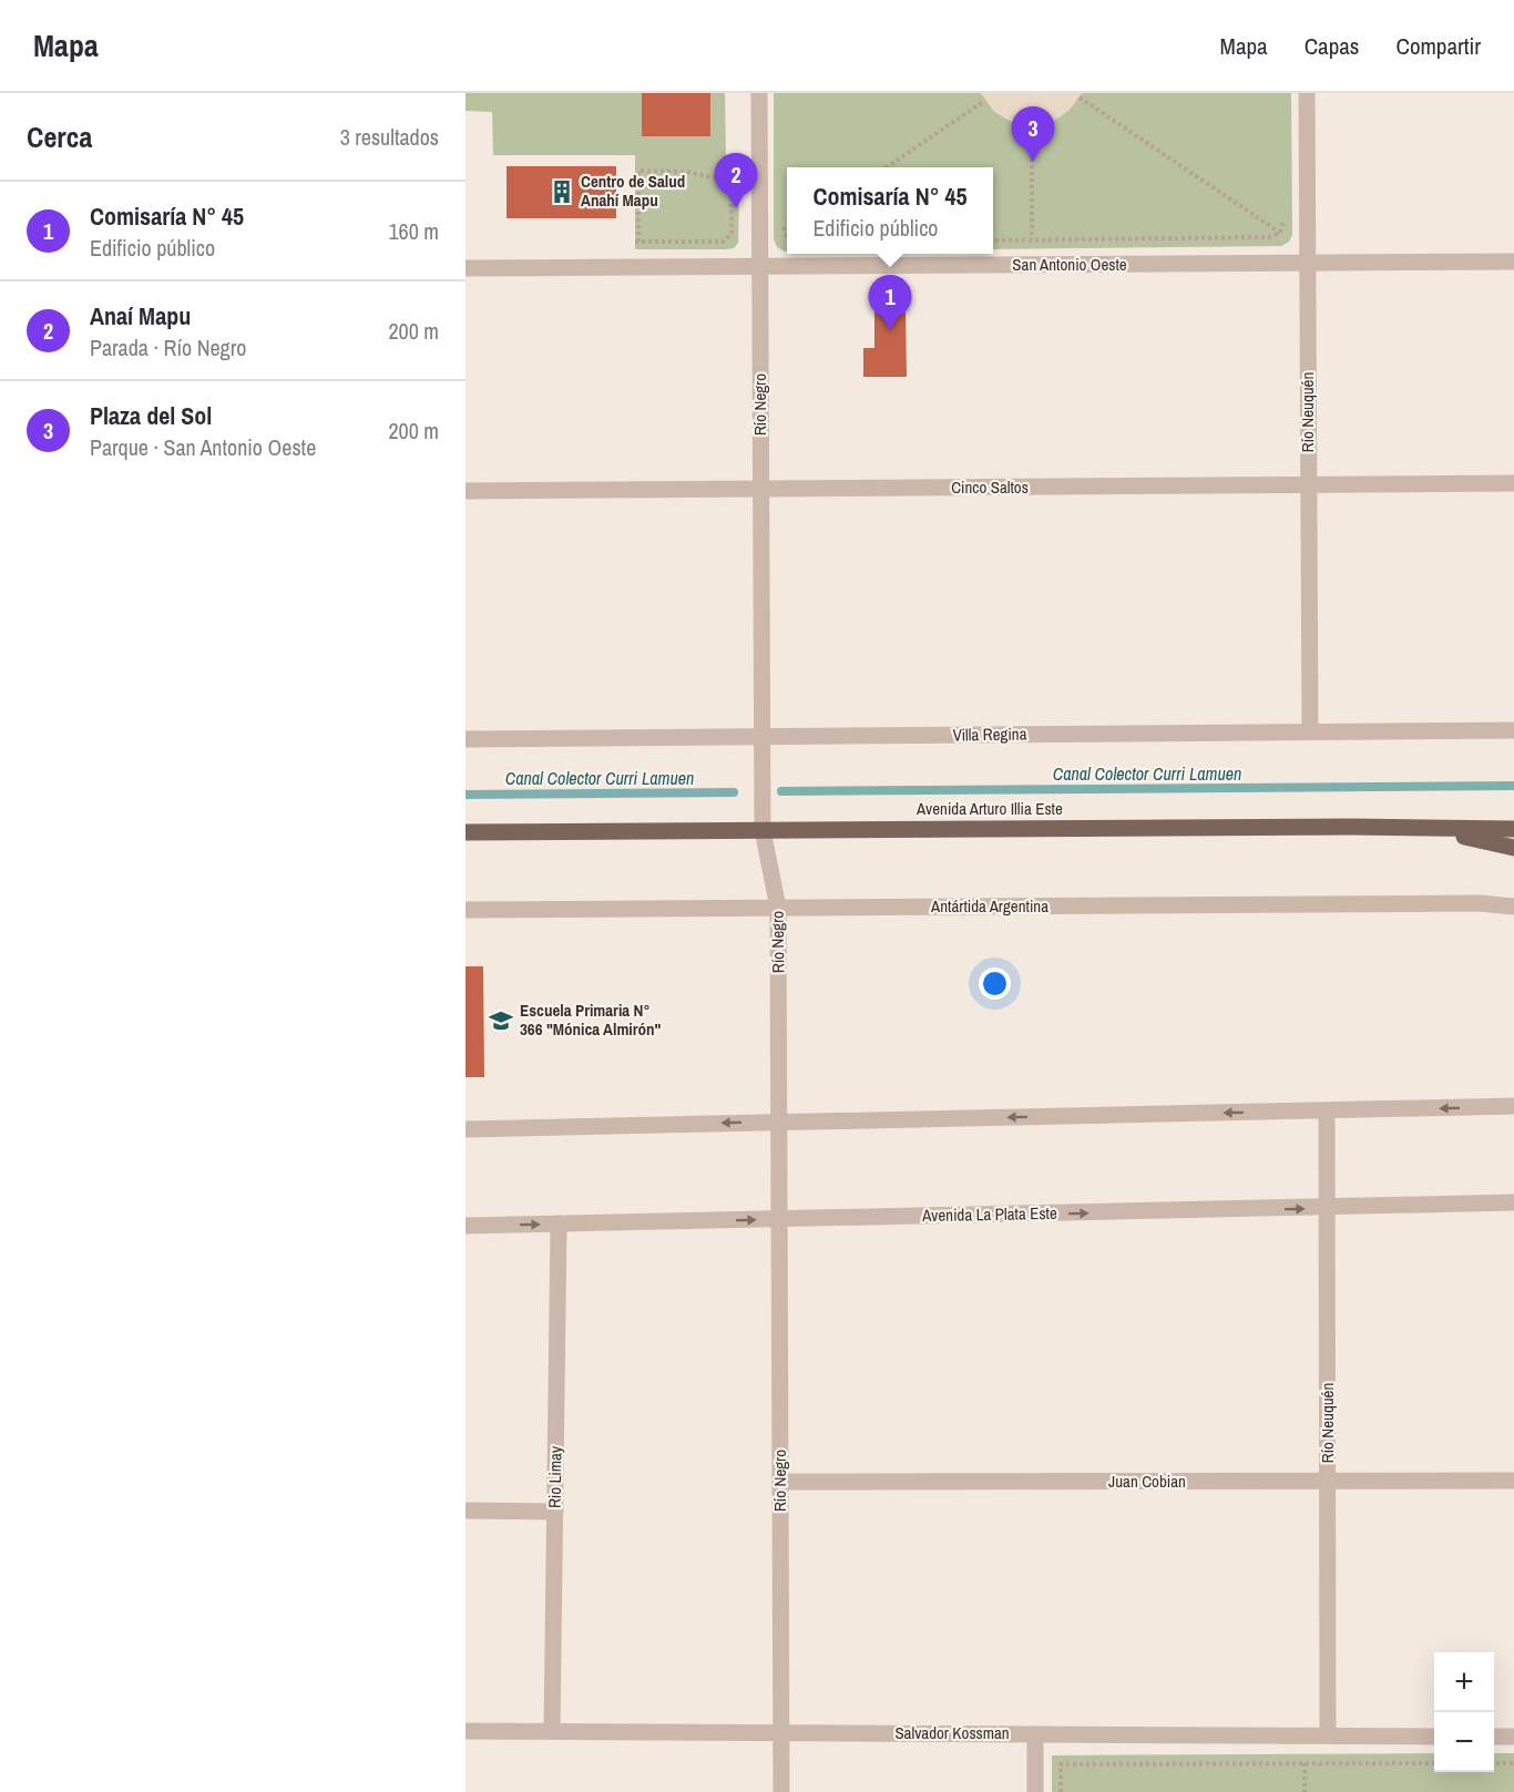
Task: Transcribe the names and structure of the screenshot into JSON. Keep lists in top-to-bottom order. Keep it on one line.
{"streets":{"main road":["Avenida Arturo Illia Este"],"street":["San Antonio Oeste","Río Negro","Río Neuquén","Cinco Saltos","Villa Regina","Antártida Argentina","Avenida La Plata Este","Rio Limay","Juan Cobian","Salvador Kossman"]},"crossings":[["San Antonio Oeste","Río Negro"],["San Antonio Oeste","Río Neuquén"],["Río Negro","Cinco Saltos"],["Río Negro","Villa Regina"],["Río Negro","Avenida Arturo Illia Este"],["Río Negro","Antártida Argentina"],["Río Negro","Avenida La Plata Este"],["Río Negro","Juan Cobian"],["Río Negro","Salvador Kossman"],["Río Neuquén","Cinco Saltos"],["Río Neuquén","Villa Regina"],["Río Neuquén","Avenida La Plata Este"],["Río Neuquén","Juan Cobian"],["Río Neuquén","Salvador Kossman"],["Avenida La Plata Este","Rio Limay"],["Rio Limay","Salvador Kossman"]],"water":["Canal Colector Curri Lamuen"],"places":{"building":["Centro de Salud Anahí Mapu"],"school or university":["Escuela Primaria N° 366 \"Mónica Almirón\""]},"page":{"header":"Mapa","nav":["Mapa","Capas","Compartir"],"heading":["Cerca","3 resultados"],"pins":["3","2","1"],"popup":["Comisaría N° 45","Edificio público"],"list":[{"mark":"1","name":"Comisaría N° 45","note":"Edificio público","value":"160 m"},{"mark":"2","name":"Anaí Mapu","note":"Parada · Río Negro","value":"200 m"},{"mark":"3","name":"Plaza del Sol","note":"Parque · San Antonio Oeste","value":"200 m"}],"map_buttons":["+","−"]}}
